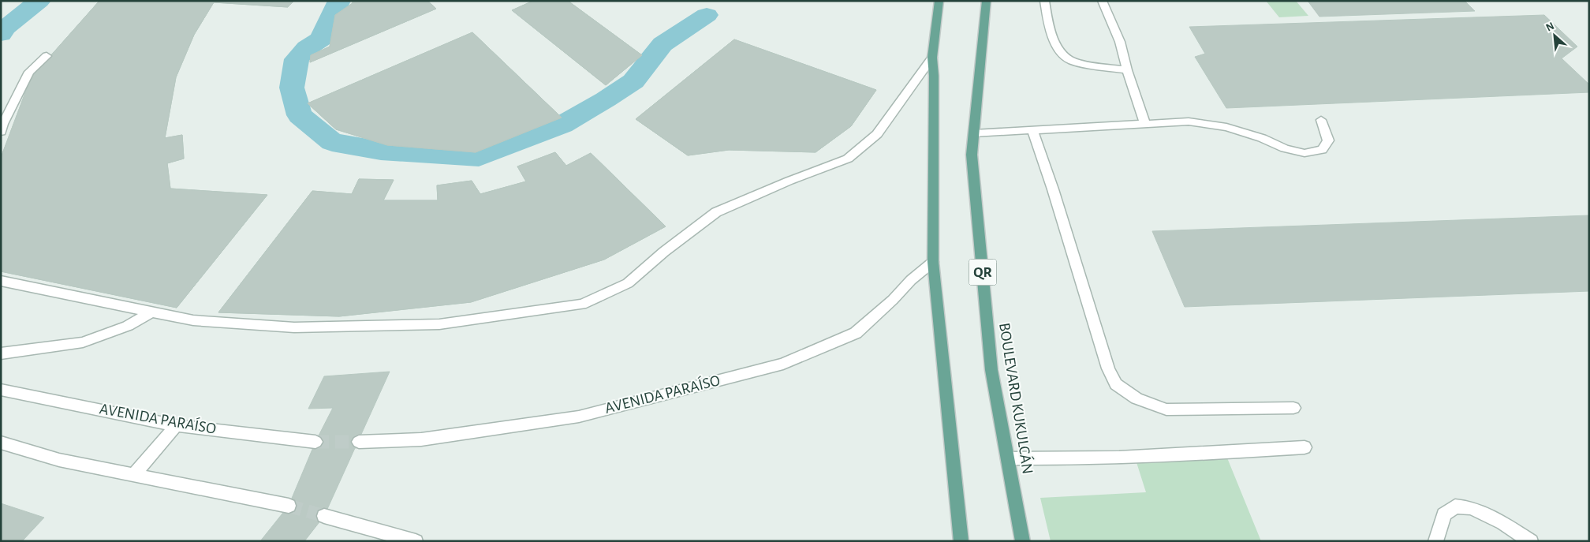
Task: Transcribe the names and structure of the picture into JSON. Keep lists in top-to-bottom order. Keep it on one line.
{"streets":{"main road":["QR","BOULEVARD KUKULCÁN"],"street":["AVENIDA PARAÍSO"]},"north":"top left"}
